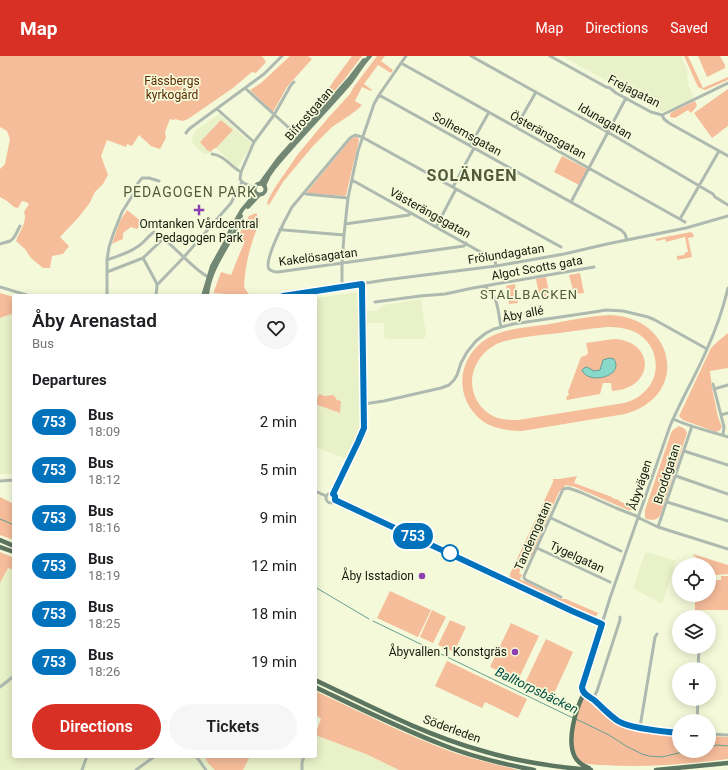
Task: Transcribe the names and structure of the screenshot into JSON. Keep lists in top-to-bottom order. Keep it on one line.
{"streets":{"highway":["Söderleden"],"main road":["Bifrostgatan"],"street":["Frejagatan","Idunagatan","Solhemsgatan","Österängsgatan","Västerängsgatan","Frölundagatan","Kakelösagatan","Algot Scotts gata","Åby allé","Broddgatan","Åbyvägen","Tandemgatan","Tygelgatan"]},"crossings":[["Solhemsgatan","Frölundagatan"],["Västerängsgatan","Frölundagatan"],["Västerängsgatan","Kakelösagatan"],["Algot Scotts gata","Åby allé"],["Åby allé","Åbyvägen"],["Åbyvägen","Tandemgatan"],["Tandemgatan","Tygelgatan"]],"districts":["SOLÄNGEN","PEDAGOGEN PARK","STALLBACKEN"],"water":["Balltorpsbäcken"],"parks":["Fässbergs kyrkogård"],"places":{"health":["Omtanken Vårdcentral Pedagogen Park"],"other":["Åby Isstadion","Åbyvallen 1 Konstgräs"]},"lines":["bus line 753"],"page":{"header":"Map","nav":["Map","Directions","Saved"],"on_map":"753","heading":[["Åby Arenastad","Bus"],"Departures"],"list":[{"mark":"753","name":"Bus","note":"18:09","value":"2 min"},{"mark":"753","name":"Bus","note":"18:12","value":"5 min"},{"mark":"753","name":"Bus","note":"18:16","value":"9 min"},{"mark":"753","name":"Bus","note":"18:19","value":"12 min"},{"mark":"753","name":"Bus","note":"18:25","value":"18 min"},{"mark":"753","name":"Bus","note":"18:26","value":"19 min"}],"map_buttons":["+","−"],"buttons":["Directions","Tickets"]}}
